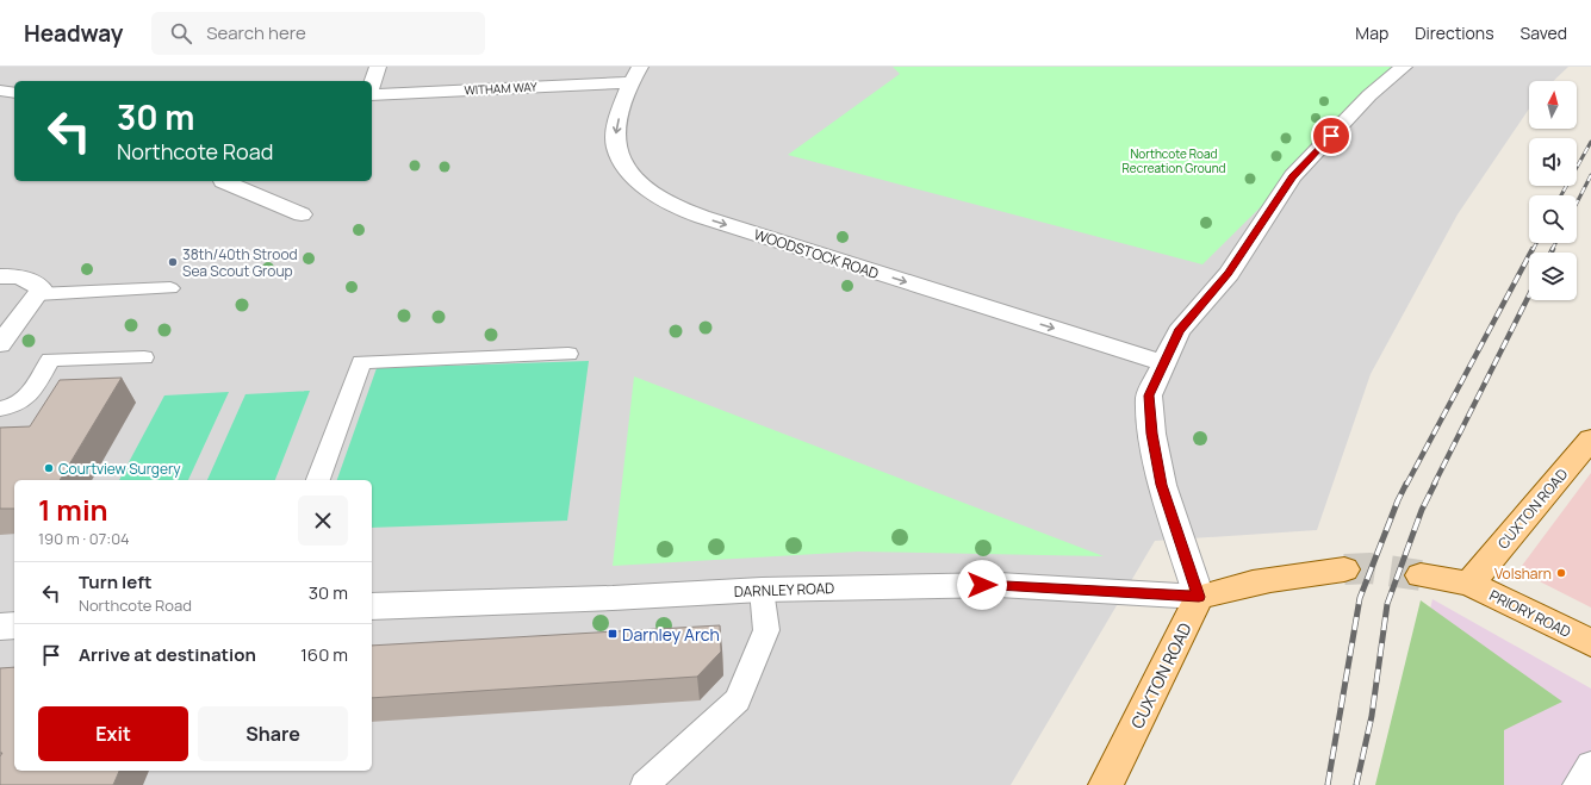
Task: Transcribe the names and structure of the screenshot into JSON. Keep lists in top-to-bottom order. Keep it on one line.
{"streets":{"main road":["CUXTON ROAD","PRIORY ROAD"],"street":["WITHAM WAY","WOODSTOCK ROAD","DARNLEY ROAD"]},"crossings":[["WITHAM WAY","WOODSTOCK ROAD"],["CUXTON ROAD","DARNLEY ROAD"],["CUXTON ROAD","PRIORY ROAD"]],"one_way":["WOODSTOCK ROAD"],"parks":["Northcote Road Recreation Ground"],"places":{"other":["38th/40th Strood Sea Scout Group","Courtview Surgery","Volsharn"],"transit":["Darnley Arch"]},"north":"top","page":{"header":"Headway","search":"Search here","nav":["Map","Directions","Saved"],"turn":["30 m","Northcote Road"],"heading":["1 min","190 m · 07:04"],"list":[{"name":"Turn left","note":"Northcote Road","value":"30 m"},{"name":"Arrive at destination","value":"160 m"}],"buttons":["Exit","Share"]}}
